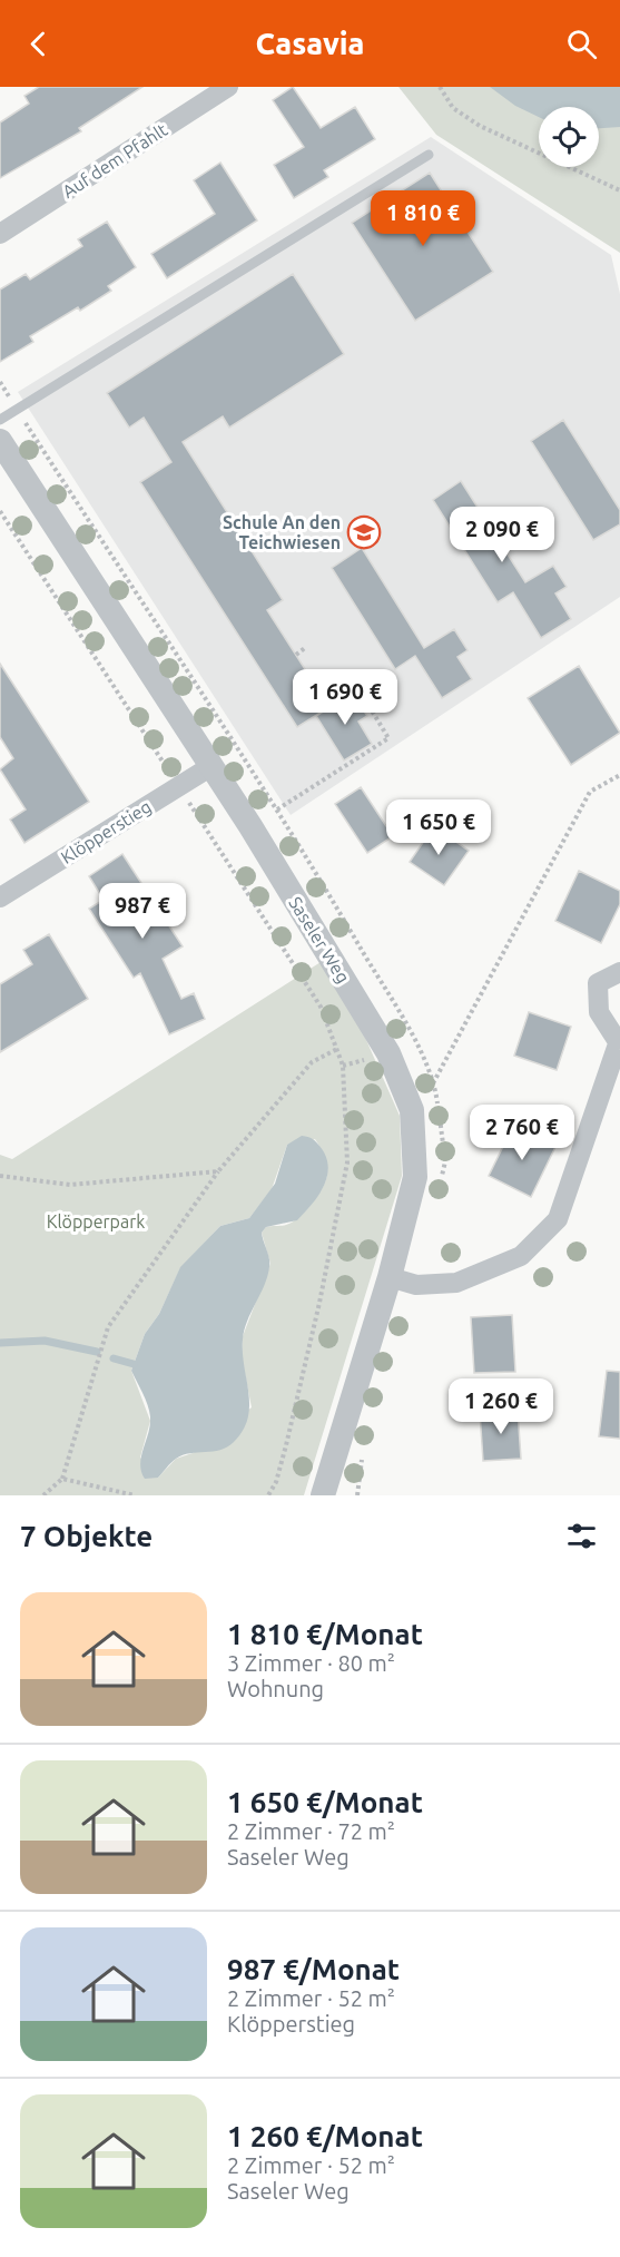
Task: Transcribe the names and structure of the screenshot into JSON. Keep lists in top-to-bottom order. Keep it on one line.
{"streets":{"street":["Auf dem Pfahlt","Klöpperstieg","Saseler Weg"]},"crossings":[["Klöpperstieg","Saseler Weg"]],"parks":["Klöpperpark"],"places":{"school or university":["Schule An den Teichwiesen"]},"page":{"header":"Casavia","price":["1 810 €","2 090 €","1 690 €","1 650 €","987 €","2 760 €","1 260 €"],"heading":"7 Objekte","list":[{"name":"1 810 €/Monat","note":"3 Zimmer · 80 m² · Wohnung"},{"name":"1 650 €/Monat","note":"2 Zimmer · 72 m² · Saseler Weg"},{"name":"987 €/Monat","note":"2 Zimmer · 52 m² · Klöpperstieg"},{"name":"1 260 €/Monat","note":"2 Zimmer · 52 m² · Saseler Weg"}]}}
